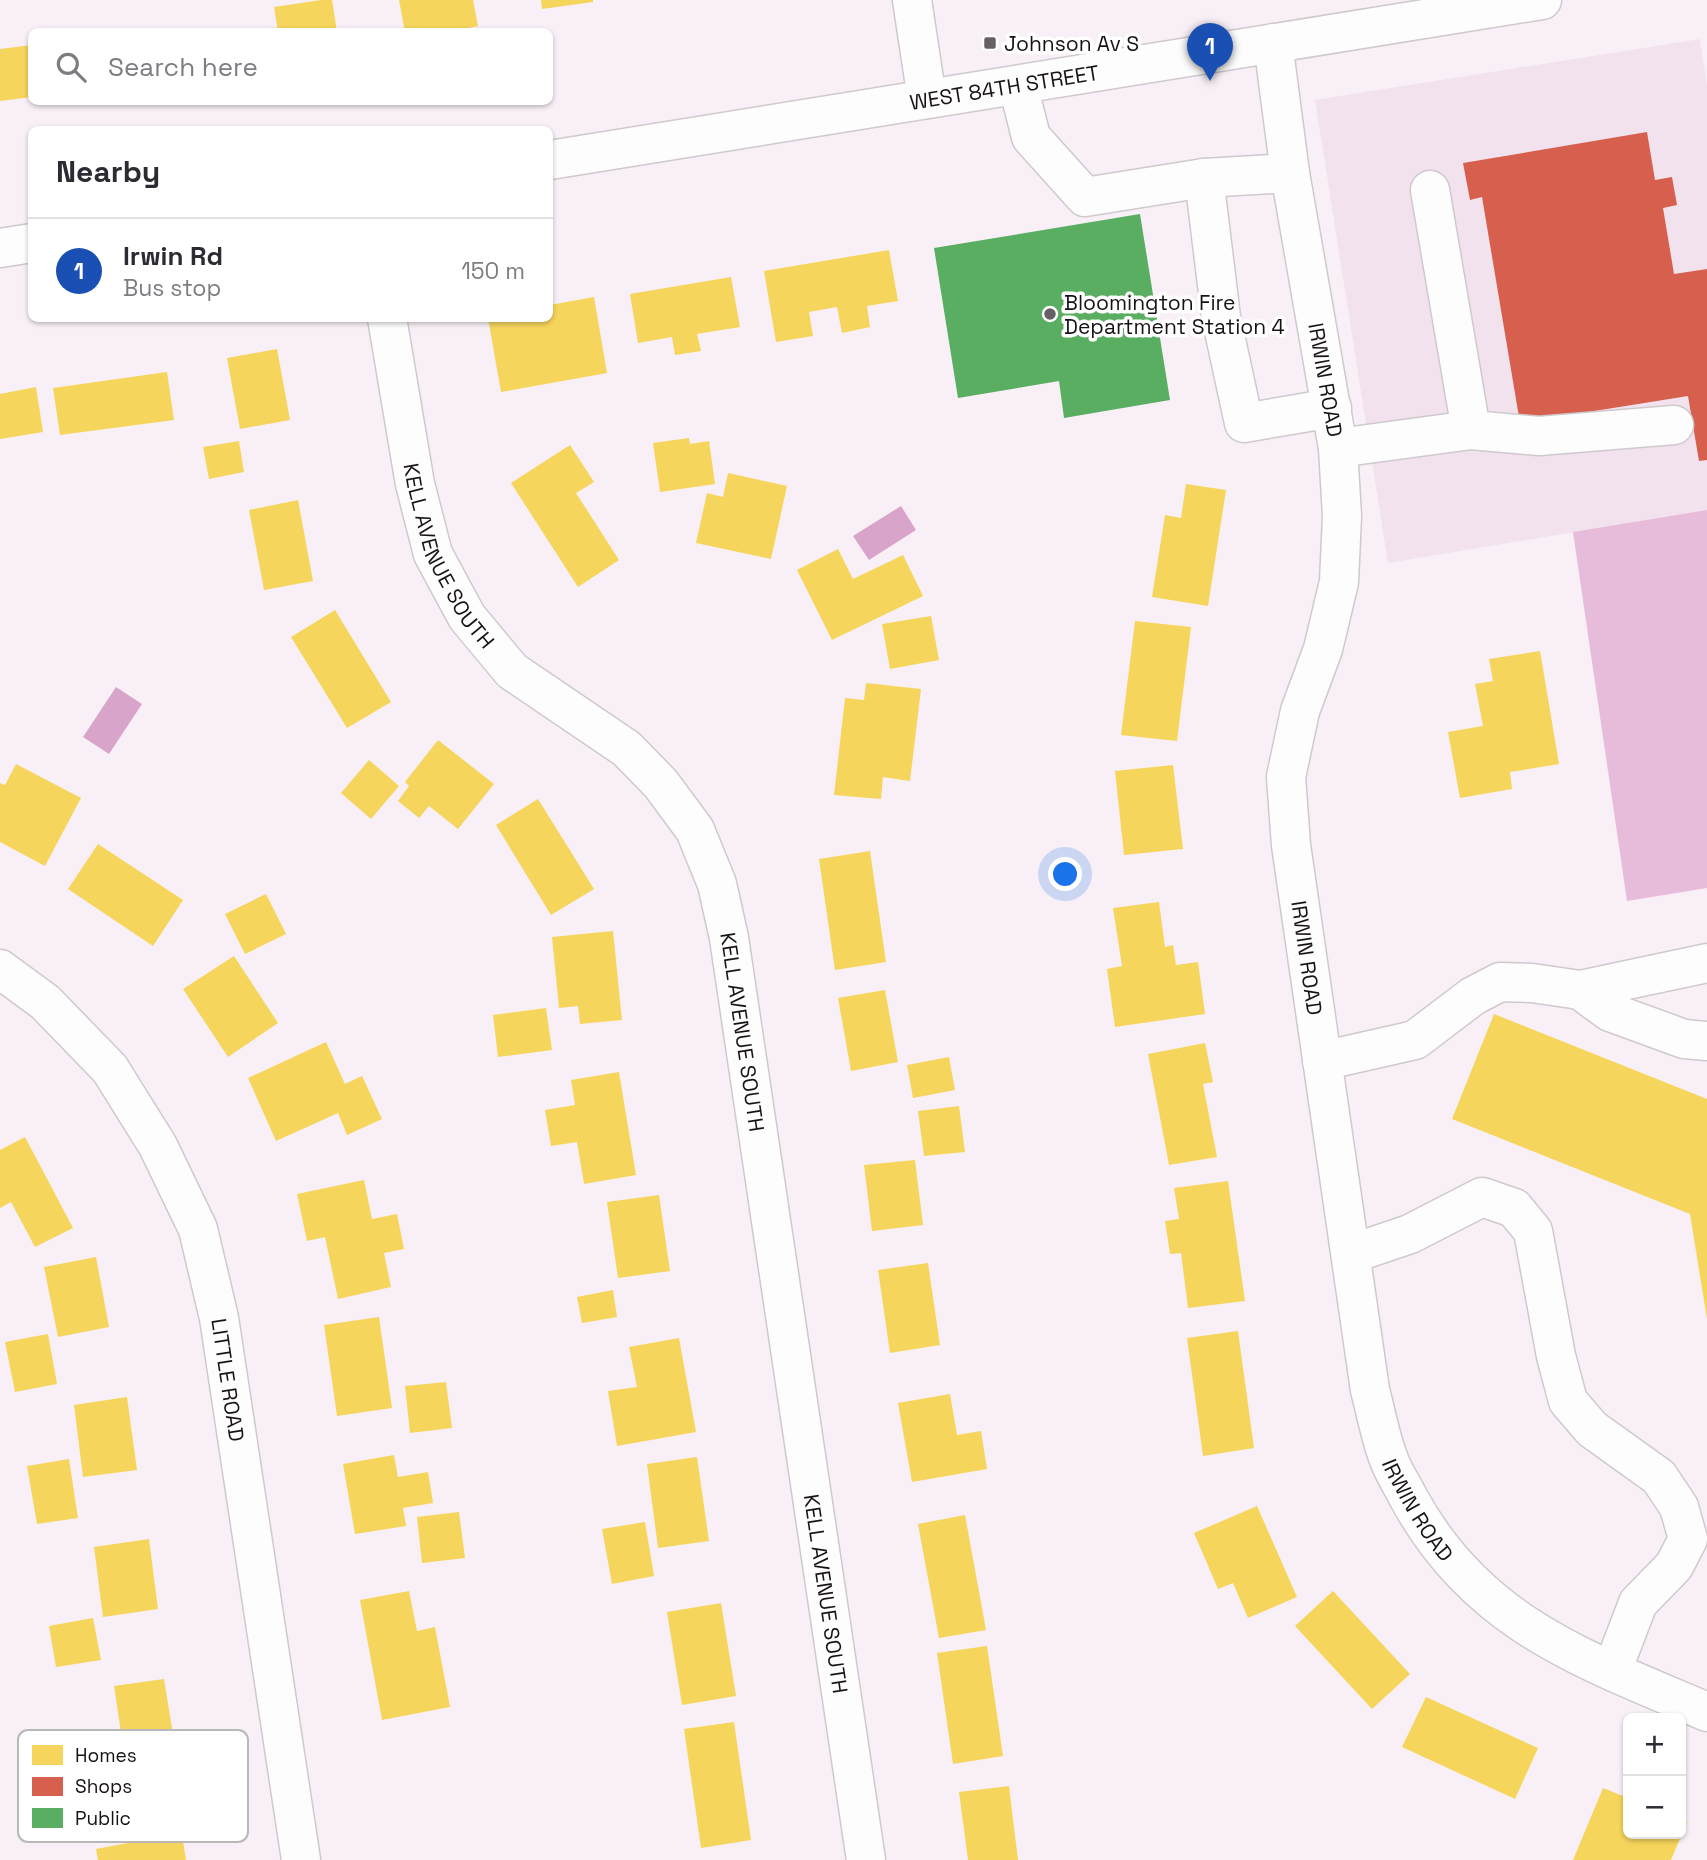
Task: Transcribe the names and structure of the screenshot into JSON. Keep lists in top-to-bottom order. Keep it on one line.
{"streets":{"street":["WEST 84TH STREET","IRWIN ROAD","KELL AVENUE SOUTH","LITTLE ROAD"]},"crossings":[["WEST 84TH STREET","IRWIN ROAD"]],"places":{"transit":["Johnson Av S"],"other":["Bloomington Fire Department Station 4"]},"legend":["Homes","Shops","Public"],"page":{"pins":"1","search":"Search here","heading":"Nearby","list":[{"mark":"1","name":"Irwin Rd","note":"Bus stop","value":"150 m"}],"map_buttons":["+","−"]}}
